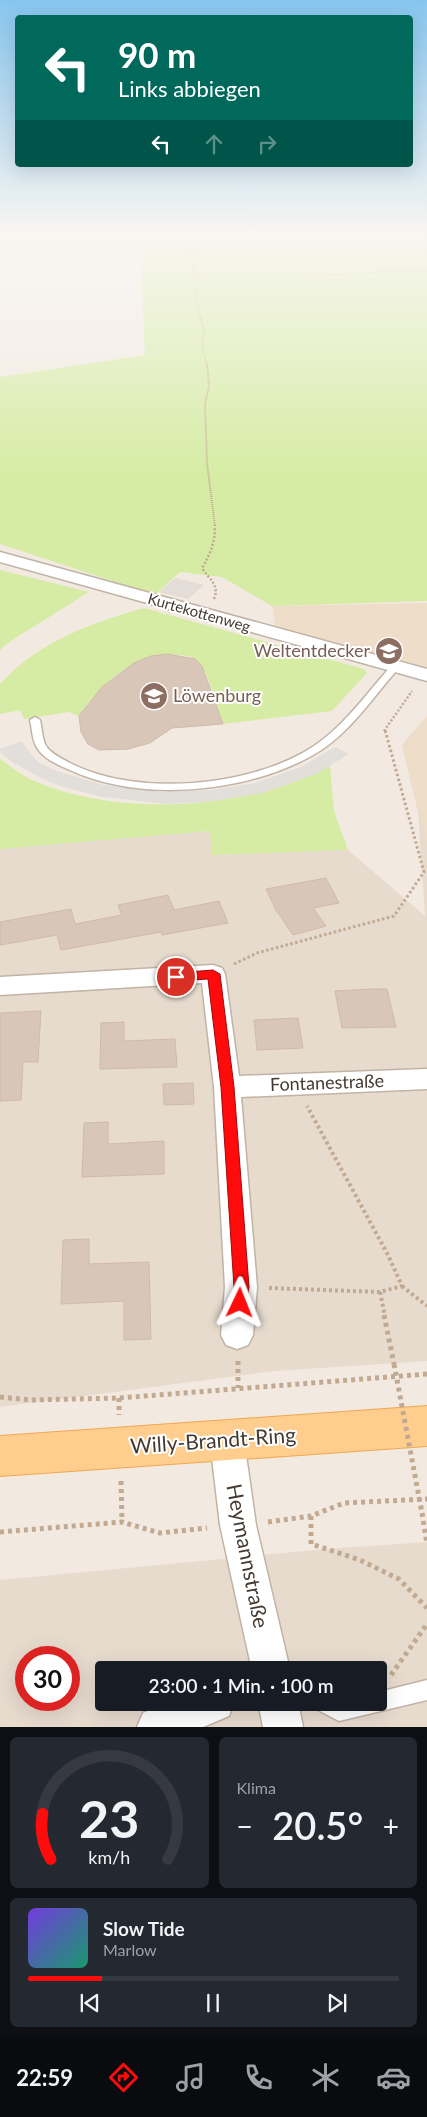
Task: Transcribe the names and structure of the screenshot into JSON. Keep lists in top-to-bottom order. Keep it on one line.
{"streets":{"main road":["Willy-Brandt-Ring"],"street":["Kurtekottenweg","Fontanestraße","Heymannstraße"]},"crossings":[["Willy-Brandt-Ring","Heymannstraße"]],"places":{"school or university":["Weltentdecker","Löwenburg"]},"page":{"turn":["90 m","Links abbiegen"],"limit":"30","trip":"23:00 · 1 Min. · 100 m","tile":"Klima","heat":["−","20.5°","+"],"song":["Slow Tide","Marlow"],"tabs":"22:59","gauge":["23","km/h"]}}
